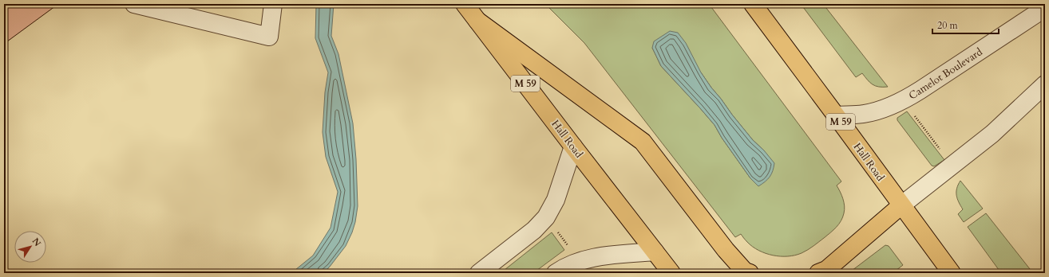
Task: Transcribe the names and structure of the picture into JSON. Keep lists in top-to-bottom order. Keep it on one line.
{"streets":{"highway":["M 59","Hall Road"],"street":["Camelot Boulevard"]},"crossings":[["Camelot Boulevard","Hall Road"]],"scale_bar":"20 m","north":"top right"}
